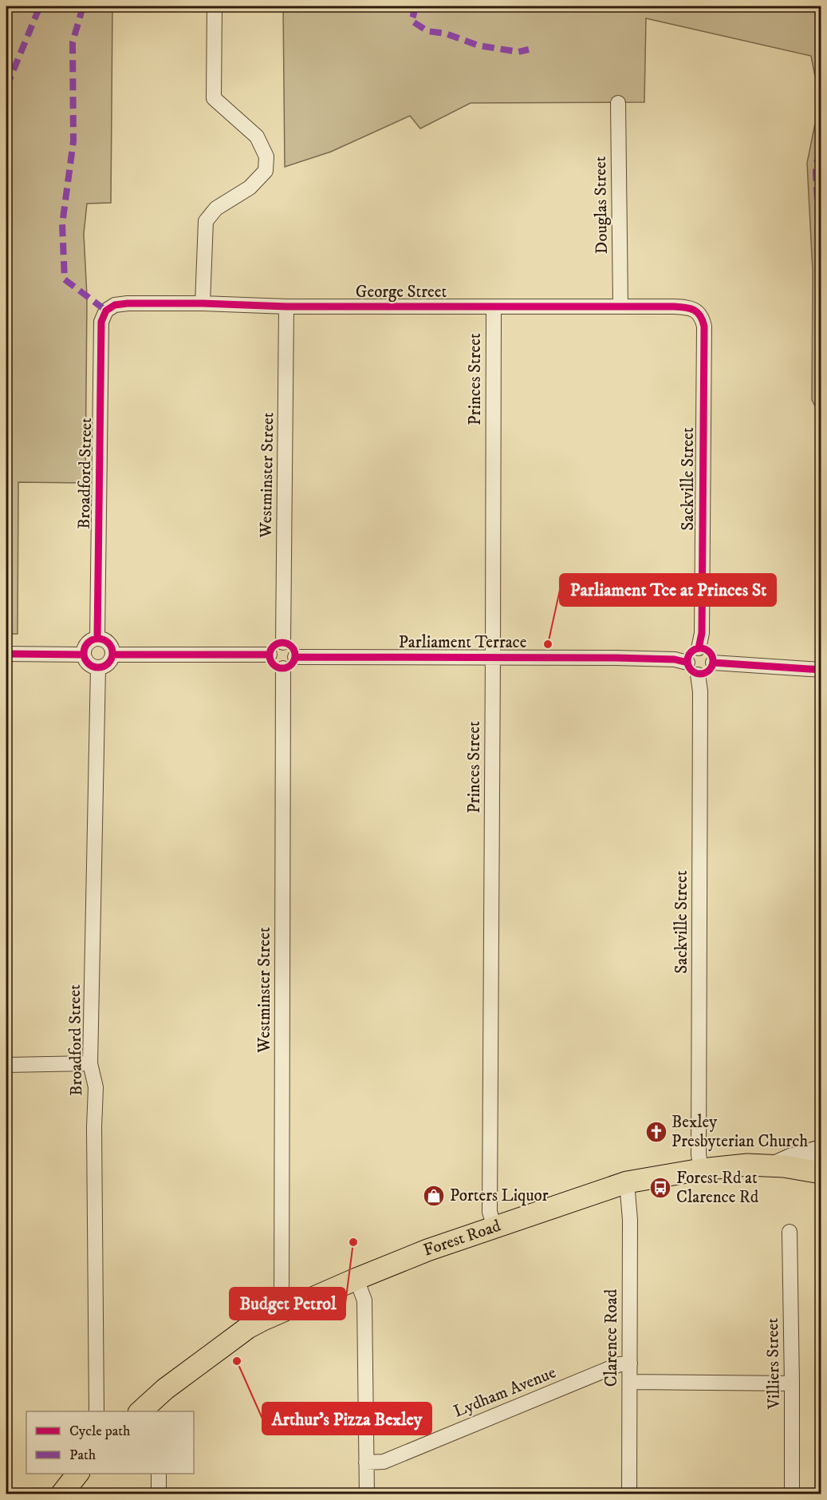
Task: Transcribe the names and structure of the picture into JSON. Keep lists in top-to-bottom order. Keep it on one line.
{"streets":{"main road":["Forest Road"],"street":["Douglas Street","George Street","Princes Street","Broadford Street","Westminster Street","Sackville Street","Parliament Terrace","Clarence Road","Villiers Street","Lydham Avenue"]},"crossings":[["Douglas Street","George Street"],["George Street","Princes Street"],["George Street","Broadford Street"],["George Street","Westminster Street"],["George Street","Sackville Street"],["Princes Street","Parliament Terrace"],["Princes Street","Forest Road"],["Westminster Street","Parliament Terrace"],["Westminster Street","Forest Road"],["Sackville Street","Parliament Terrace"],["Sackville Street","Forest Road"],["Forest Road","Clarence Road"],["Clarence Road","Lydham Avenue"]],"places":{"other":["Parliament Tce at Princes St","Budget Petrol","Arthur's Pizza Bexley"],"church":["Bexley Presbyterian Church"],"bus stop":["Forest Rd at Clarence Rd"],"shop":["Porters Liquor"]},"legend":["Cycle path","Path"]}
